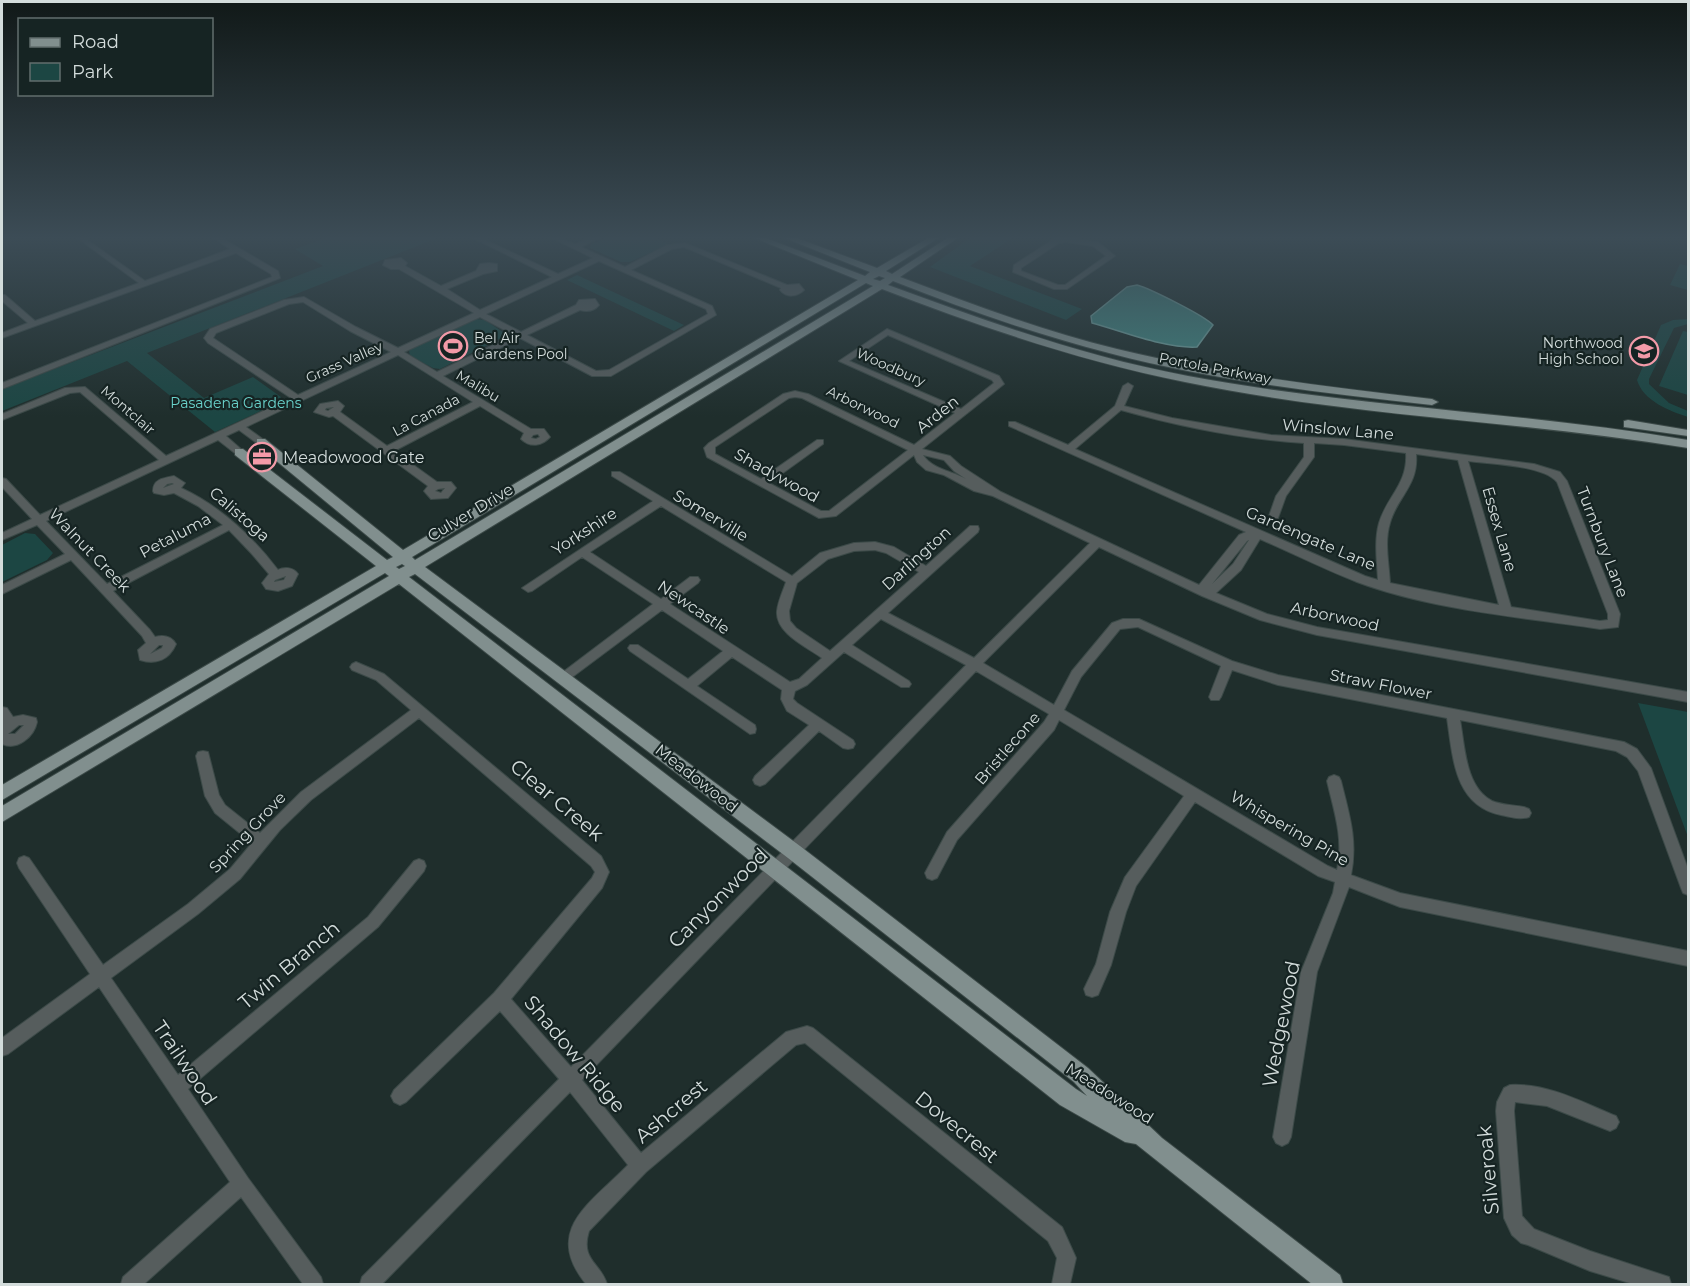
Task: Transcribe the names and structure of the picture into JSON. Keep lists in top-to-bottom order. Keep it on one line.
{"streets":{"main road":["Portola Parkway","Culver Drive","Meadowood"],"street":["Grass Valley","Woodbury","Malibu","Arborwood","Montclair","Arden","La Canada","Winslow Lane","Shadywood","Calistoga","Somerville","Essex Lane","Yorkshire","Petaluma","Gardengate Lane","Turnbury Lane","Walnut Creek","Darlington","Newcastle","Straw Flower","Bristlecone","Clear Creek","Whispering Pine","Spring Grove","Canyonwood","Twin Branch","Wedgewood","Shadow Ridge","Trailwood","Ashcrest","Dovecrest","Silveroak"]},"crossings":[["Grass Valley","Malibu"],["Grass Valley","Montclair"],["Grass Valley","Walnut Creek"],["Grass Valley","Meadowood"],["Woodbury","Arden"],["Malibu","La Canada"],["Arborwood","Arden"],["Arborwood","Shadywood"],["Arborwood","Canyonwood"],["Arden","Shadywood"],["Winslow Lane","Essex Lane"],["Winslow Lane","Turnbury Lane"],["Culver Drive","Meadowood"],["Calistoga","Petaluma"],["Somerville","Yorkshire"],["Essex Lane","Gardengate Lane"],["Yorkshire","Newcastle"],["Petaluma","Walnut Creek"],["Gardengate Lane","Turnbury Lane"],["Darlington","Newcastle"],["Darlington","Whispering Pine"],["Darlington","Canyonwood"],["Straw Flower","Bristlecone"],["Bristlecone","Whispering Pine"],["Meadowood","Canyonwood"],["Clear Creek","Spring Grove"],["Clear Creek","Shadow Ridge"],["Whispering Pine","Canyonwood"],["Whispering Pine","Wedgewood"],["Spring Grove","Trailwood"],["Canyonwood","Shadow Ridge"],["Twin Branch","Trailwood"],["Shadow Ridge","Ashcrest"],["Ashcrest","Dovecrest"]],"parks":["Pasadena Gardens"],"places":{"sports":["Bel Air Gardens Pool"],"school or university":["Northwood High School"],"office":["Meadowood Gate"]},"legend":["Road","Park"]}
